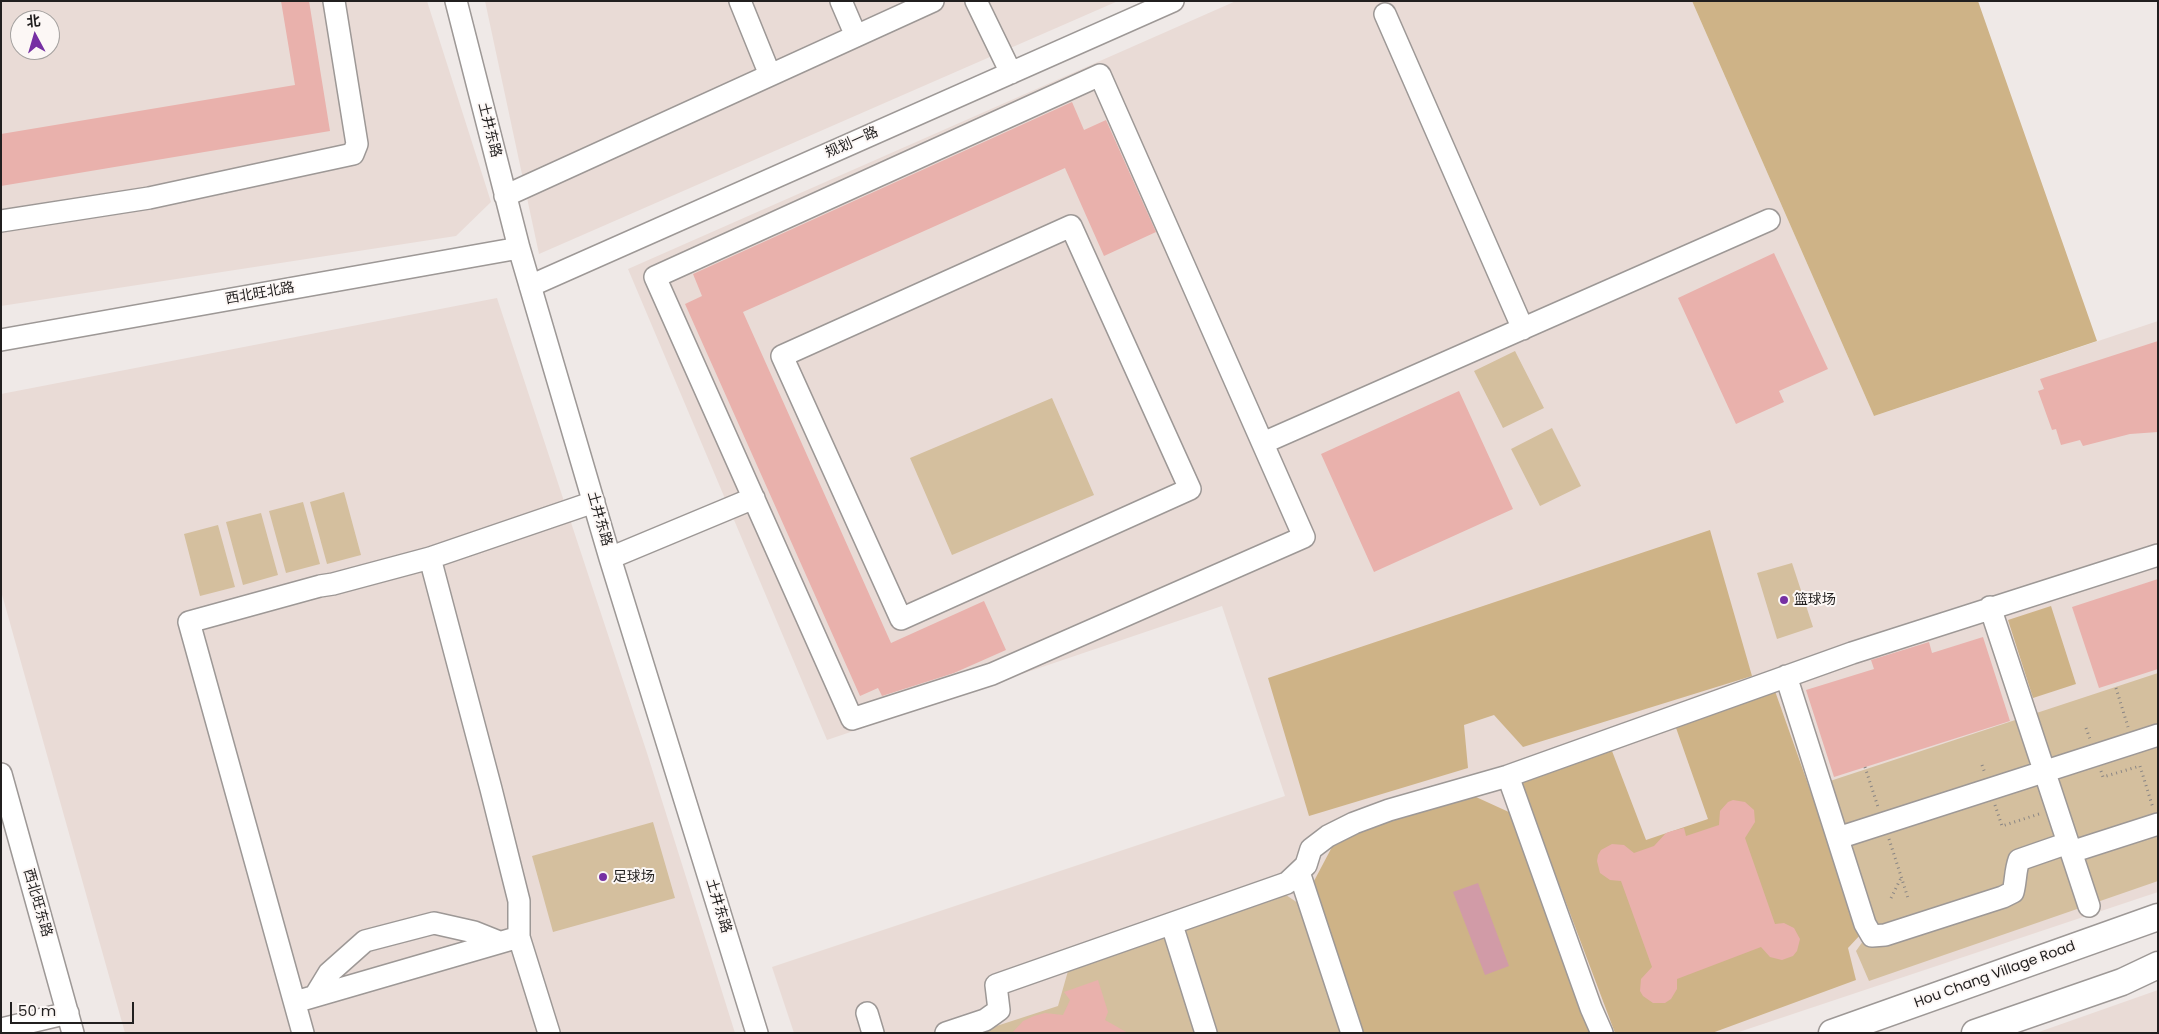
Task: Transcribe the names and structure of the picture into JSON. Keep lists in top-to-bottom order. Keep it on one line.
{"streets":{"main road":["Hou Chang Village Road"],"street":["土井东路","规划一路","西北旺北路","西北旺东路"]},"crossings":[["土井东路","规划一路"],["土井东路","西北旺北路"]],"places":["篮球场","足球场"],"scale_bar":"50 m","north":"top"}
